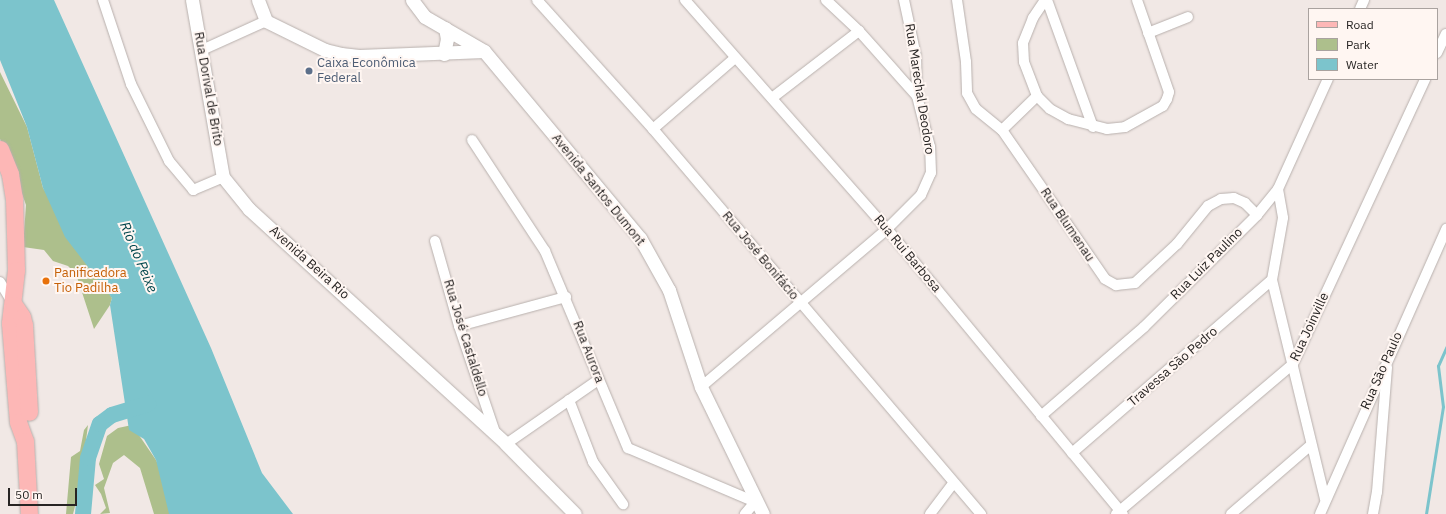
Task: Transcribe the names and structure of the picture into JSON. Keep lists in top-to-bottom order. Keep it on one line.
{"streets":{"street":["Rua Dorival de Brito","Rua Marechal Deodoro","Avenida Santos Dumont","Rua Blumenau","Rua Rui Barbosa","Rua José Bonifácio","Avenida Beira Rio","Rua Luiz Paulino","Rua Joinville","Rua José Castaldello","Rua Aurora","Travessa São Pedro","Rua São Paulo"]},"crossings":[["Rua Dorival de Brito","Avenida Beira Rio"],["Rua Marechal Deodoro","Avenida Santos Dumont"],["Rua Marechal Deodoro","Rua Rui Barbosa"],["Rua Marechal Deodoro","Rua José Bonifácio"],["Avenida Santos Dumont","Rua Aurora"],["Rua Blumenau","Rua Luiz Paulino"],["Rua Rui Barbosa","Rua Luiz Paulino"],["Rua Rui Barbosa","Rua Joinville"],["Rua Rui Barbosa","Travessa São Pedro"],["Avenida Beira Rio","Rua José Castaldello"]],"water":["Rio do Peixe"],"places":["Caixa Econômica Federal","Panificadora Tio Padilha"],"legend":["Road","Park","Water"],"scale_bar":"50 m"}
